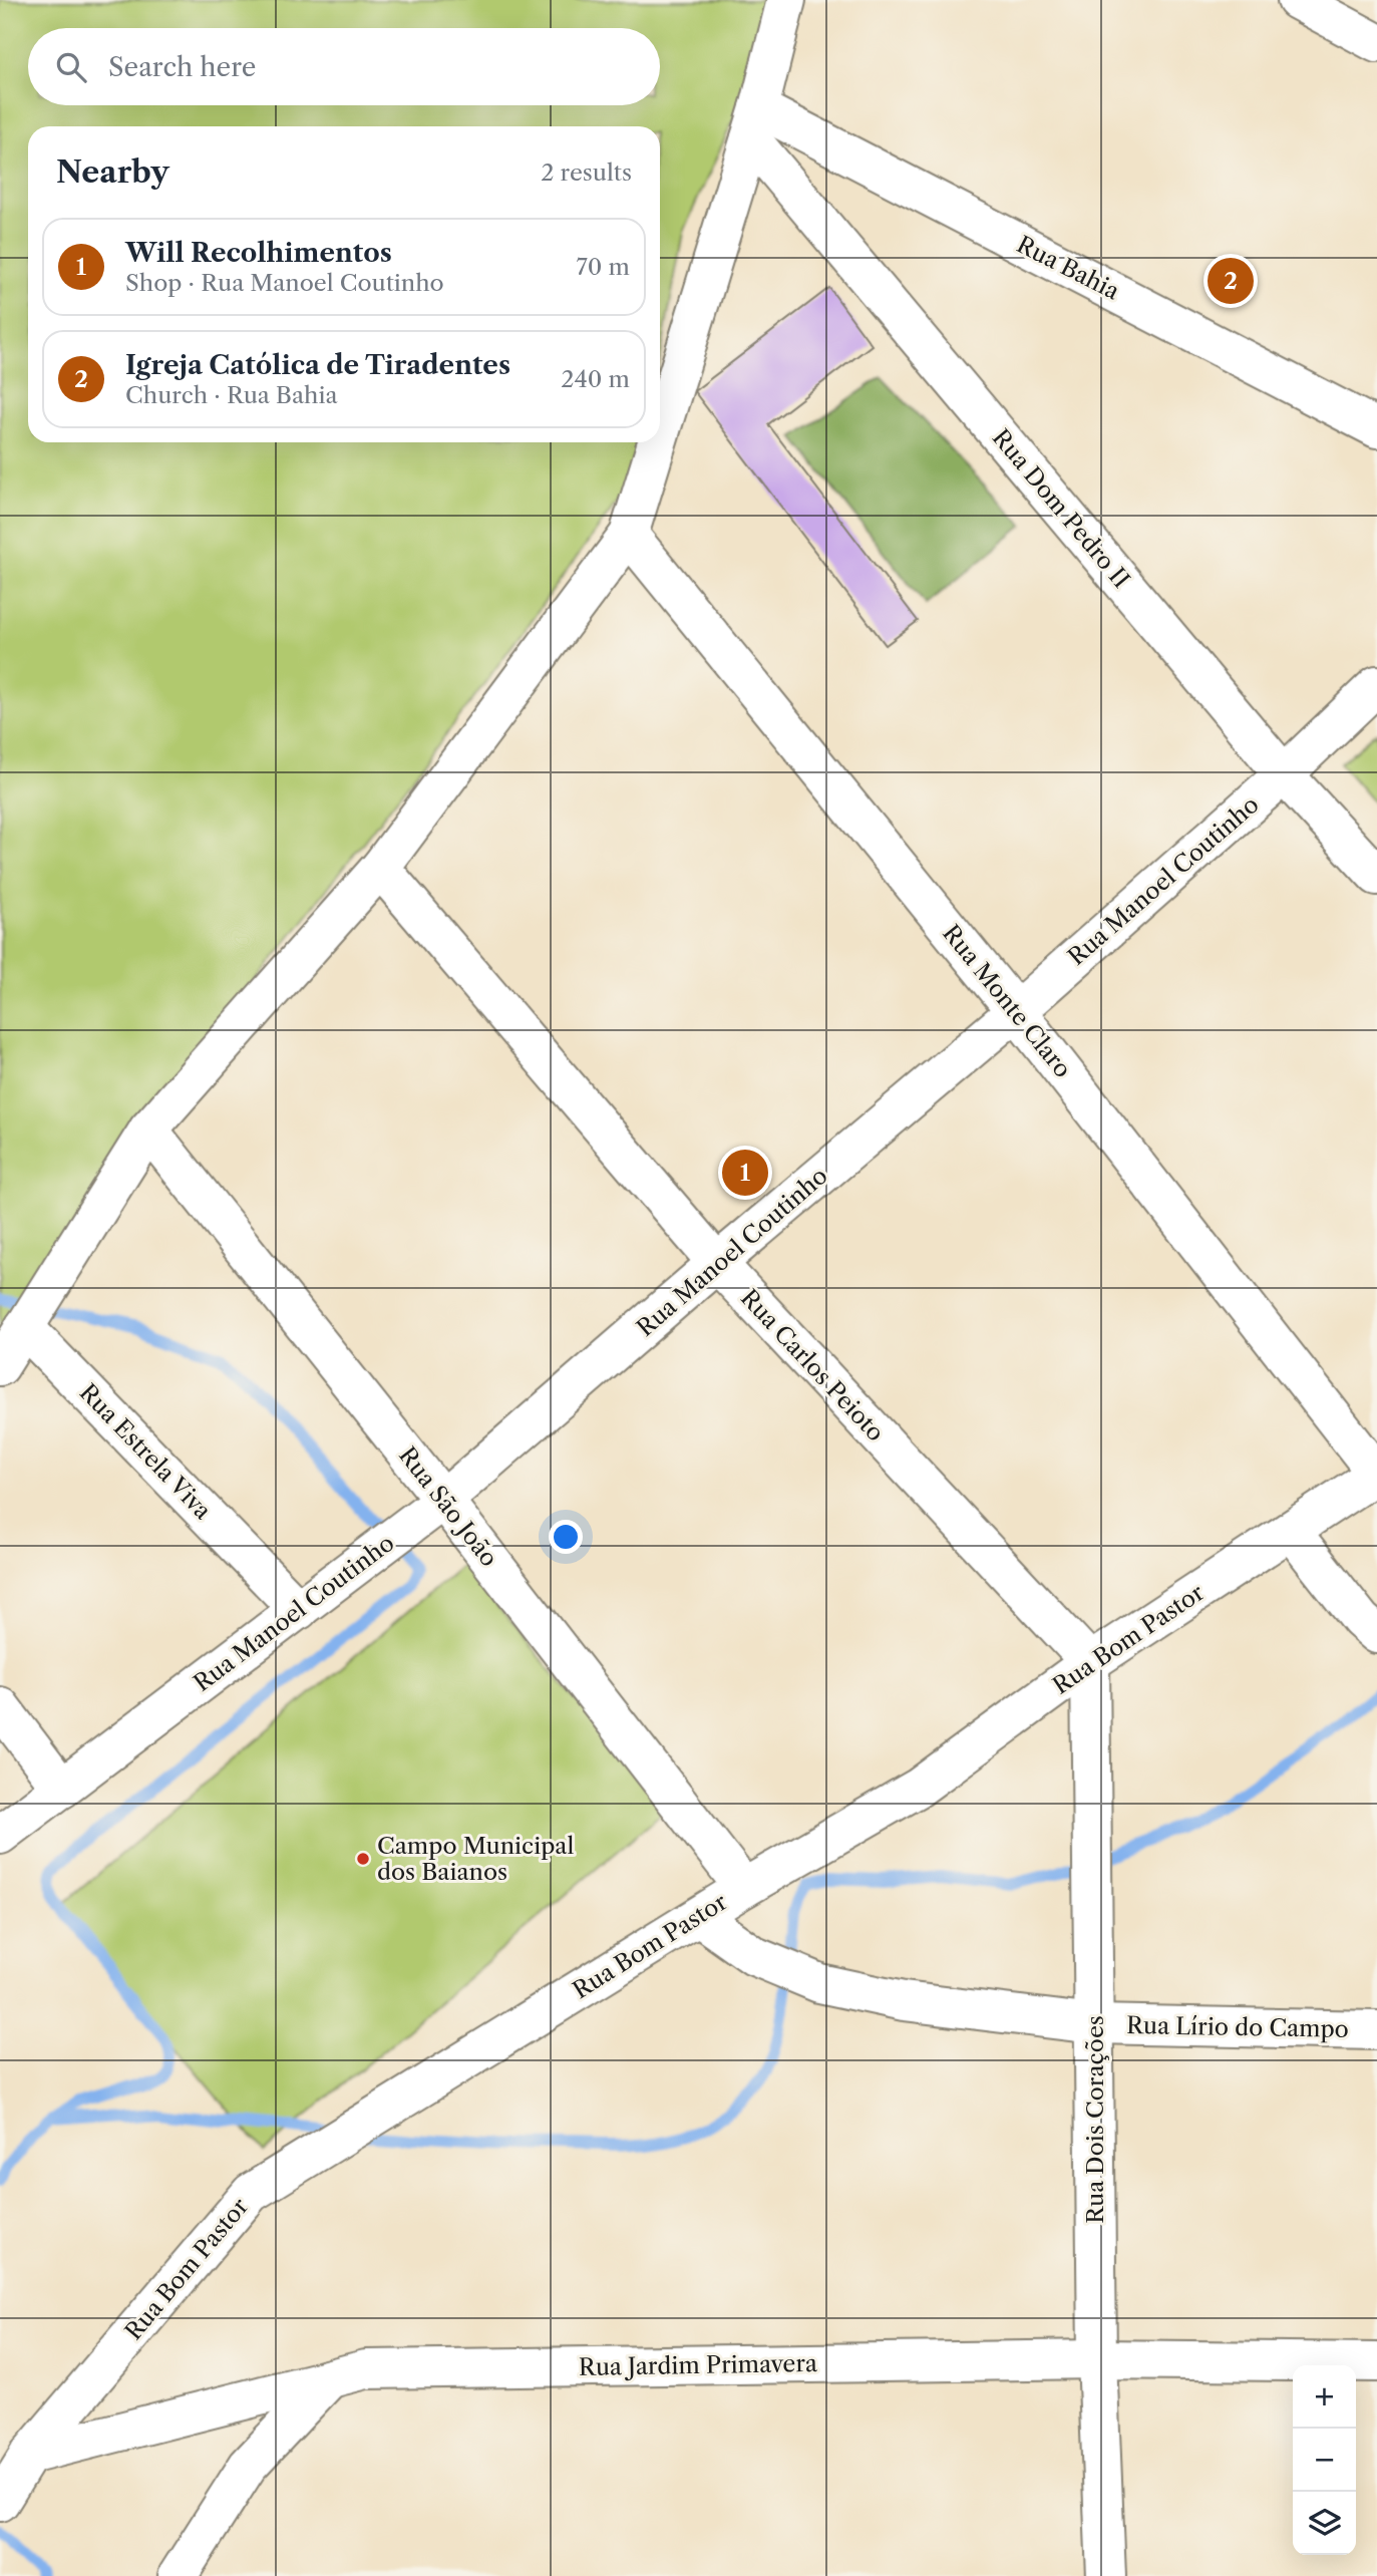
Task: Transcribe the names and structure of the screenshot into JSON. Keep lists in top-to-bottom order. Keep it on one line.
{"streets":{"street":["Rua Bahia","Rua Dom Pedro II","Rua Manoel Coutinho","Rua Monte Claro","Rua Carlos Peioto","Rua Estrela Viva","Rua São João","Rua Bom Pastor","Rua Lírio do Campo","Rua Dois Corações","Rua Jardim Primavera"]},"crossings":[["Rua Bahia","Rua Dom Pedro II"],["Rua Dom Pedro II","Rua Manoel Coutinho"],["Rua Manoel Coutinho","Rua Monte Claro"],["Rua Manoel Coutinho","Rua Carlos Peioto"],["Rua Manoel Coutinho","Rua Estrela Viva"],["Rua Manoel Coutinho","Rua São João"],["Rua Monte Claro","Rua Bom Pastor"],["Rua Carlos Peioto","Rua Bom Pastor"],["Rua Carlos Peioto","Rua Dois Corações"],["Rua São João","Rua Bom Pastor"],["Rua Bom Pastor","Rua Lírio do Campo"],["Rua Bom Pastor","Rua Dois Corações"],["Rua Bom Pastor","Rua Jardim Primavera"],["Rua Lírio do Campo","Rua Dois Corações"],["Rua Dois Corações","Rua Jardim Primavera"]],"places":["Campo Municipal dos Baianos"],"page":{"search":"Search here","heading":["Nearby","2 results"],"list":[{"mark":"1","name":"Will Recolhimentos","note":"Shop · Rua Manoel Coutinho","value":"70 m"},{"mark":"2","name":"Igreja Católica de Tiradentes","note":"Church · Rua Bahia","value":"240 m"}],"pins":["2","1"],"map_buttons":["+","−"]}}
